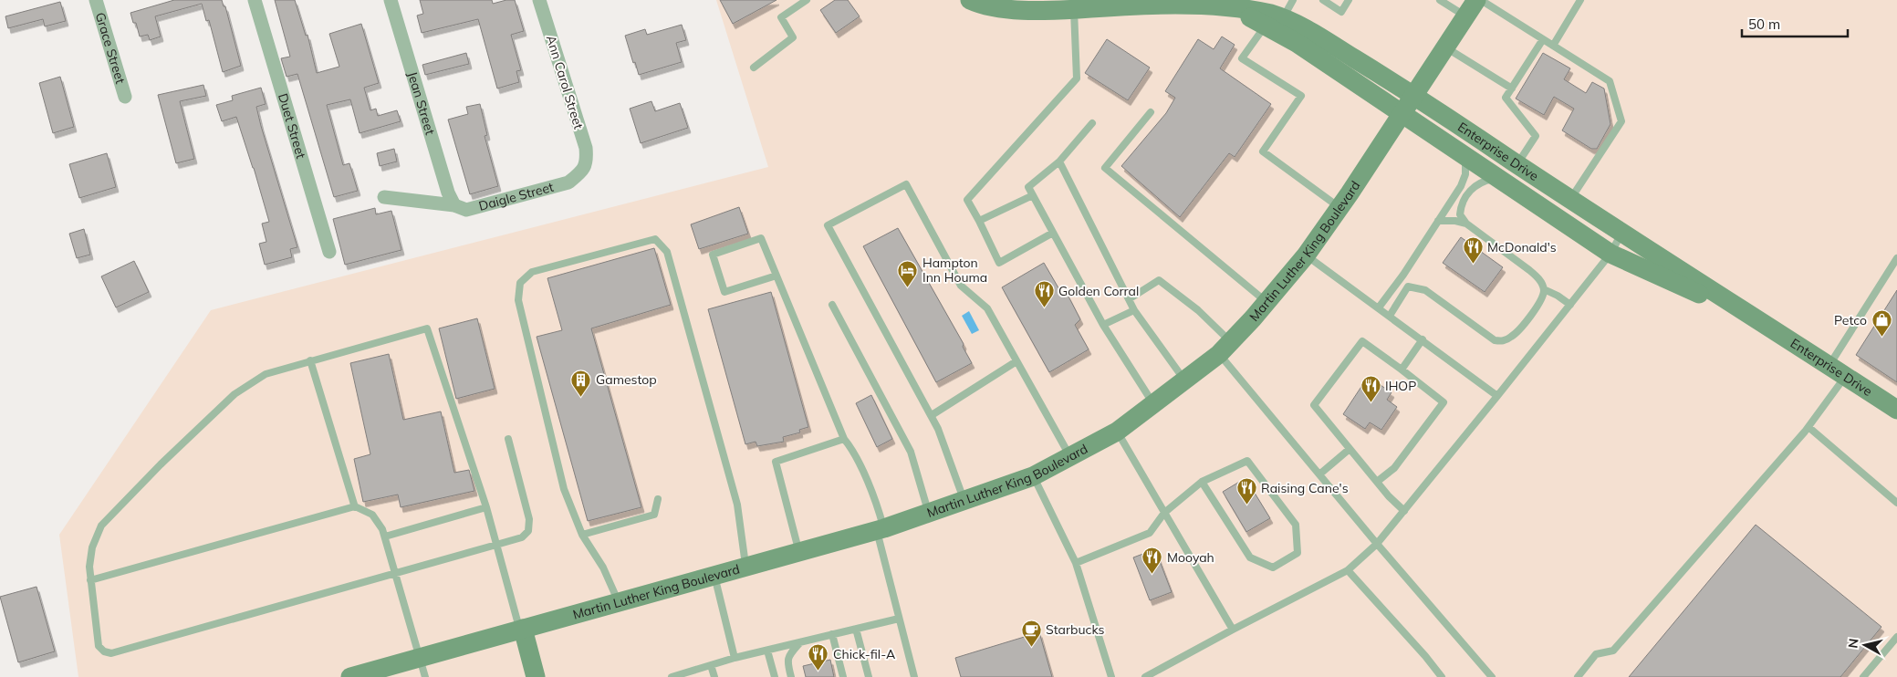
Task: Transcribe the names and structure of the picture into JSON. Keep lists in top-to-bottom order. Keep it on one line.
{"streets":{"street":["Grace Street","Ann Carol Street","Jean Street","Duet Street","Enterprise Drive","Daigle Street","Martin Luther King Boulevard"]},"crossings":[["Ann Carol Street","Daigle Street"],["Jean Street","Daigle Street"],["Enterprise Drive","Martin Luther King Boulevard"]],"places":{"restaurant":["McDonald's","Golden Corral","IHOP","Raising Cane's","Mooyah","Chick-fil-A"],"hotel":["Hampton Inn Houma"],"shop":["Petco"],"building":["Gamestop"],"cafe":["Starbucks"]},"scale_bar":"50 m","north":"left"}
